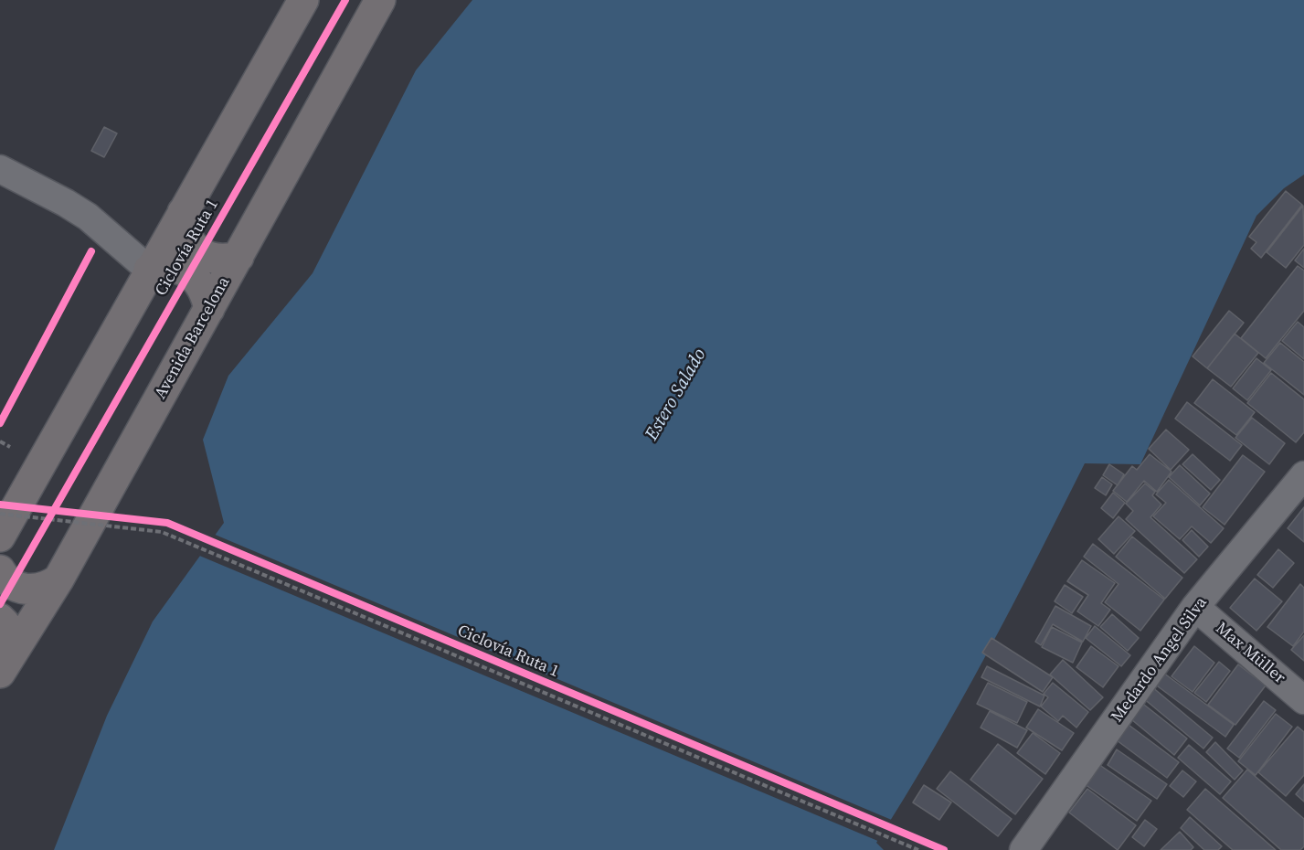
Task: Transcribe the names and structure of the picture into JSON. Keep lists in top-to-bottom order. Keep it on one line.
{"streets":{"main road":["Avenida Barcelona"],"street":["Max Müller","Medardo Angel Silva"],"cycle path":["Ciclovía Ruta 1"]},"crossings":[["Max Müller","Medardo Angel Silva"]],"water":["Estero Salado"]}
